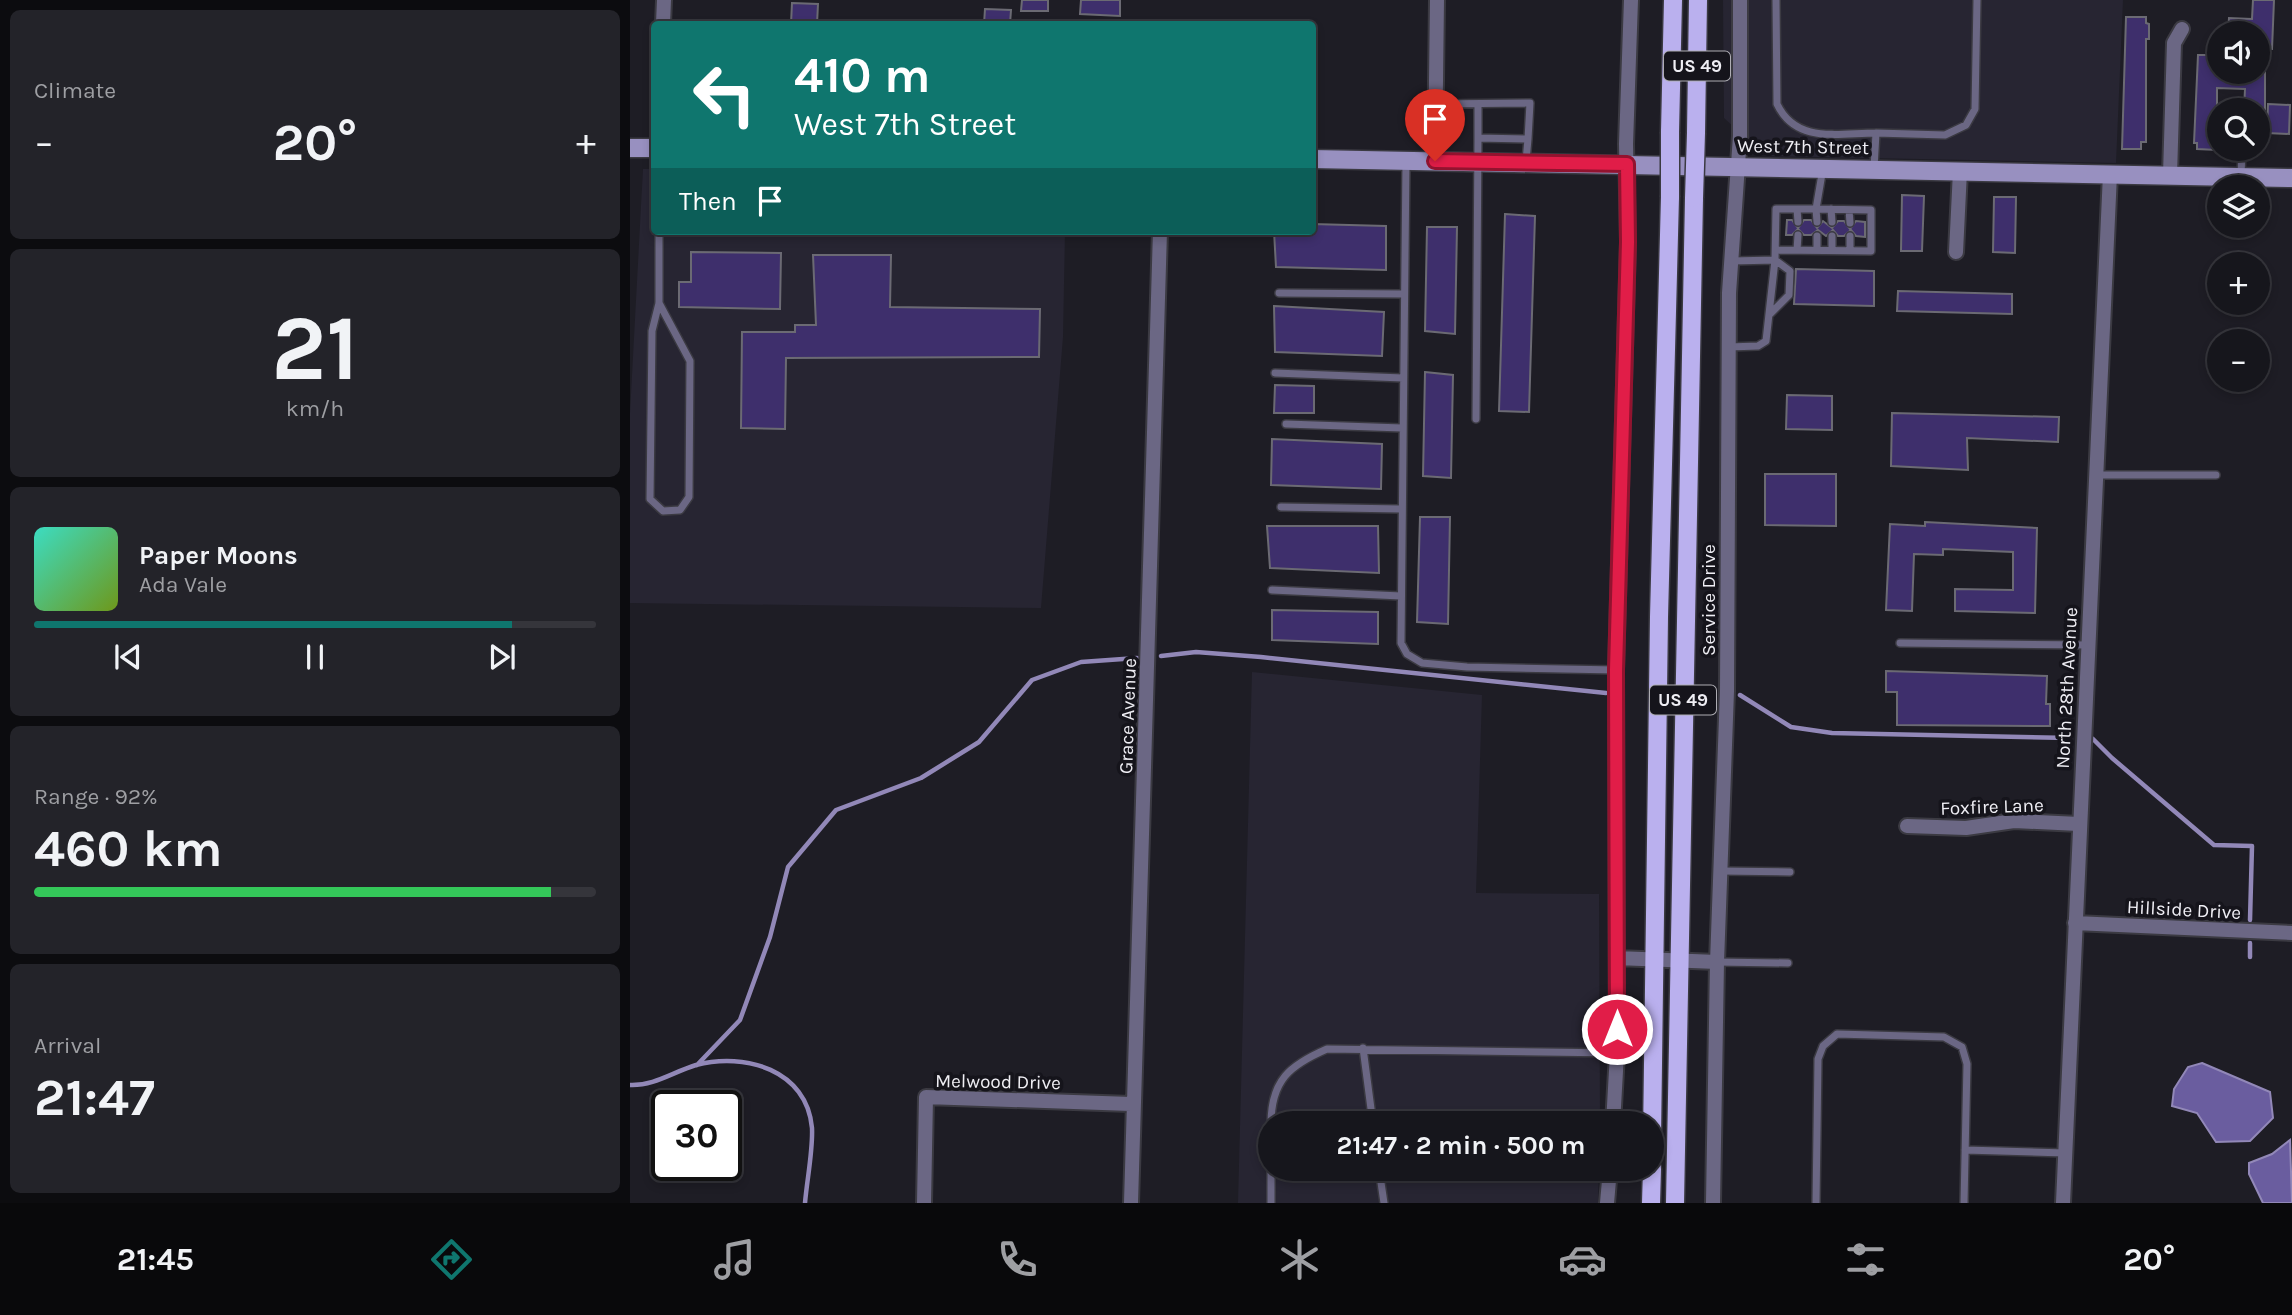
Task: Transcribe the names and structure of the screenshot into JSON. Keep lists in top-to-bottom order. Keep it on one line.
{"streets":{"main road":["US 49","West 7th Street"],"street":["Service Drive","North 28th Avenue","Grace Avenue","Foxfire Lane","Hillside Drive","Melwood Drive"]},"crossings":[["West 7th Street","Service Drive"],["West 7th Street","North 28th Avenue"],["North 28th Avenue","Foxfire Lane"],["North 28th Avenue","Hillside Drive"],["Grace Avenue","Melwood Drive"]],"page":{"tile":["Climate",["21","km/h"],["Range · 92%","460 km"],["Arrival","21:47"]],"map_buttons":["+","−"],"turn":["410 m","West 7th Street"],"heat":["−","20°","+"],"then":"Then","song":["Paper Moons","Ada Vale"],"limit":"30","trip":"21:47 · 2 min · 500 m","tabs":["21:45","20°"]}}
